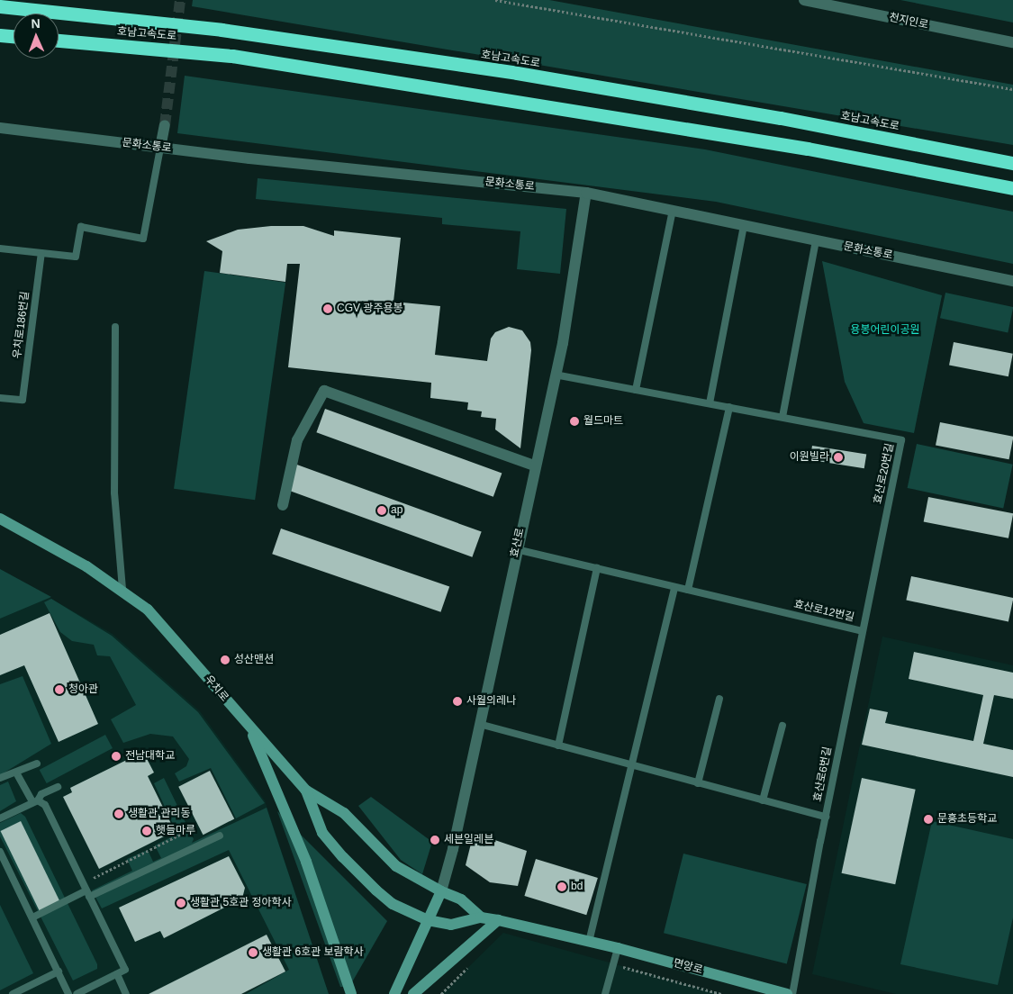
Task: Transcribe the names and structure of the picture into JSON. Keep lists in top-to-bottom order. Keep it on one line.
{"streets":{"highway":["호남고속도로"],"main road":["우치로","면앙로"],"street":["천지인로","문화소통로","효산로"],"lane":["우치로186번길","효산로20번길","효산로12번길","효산로6번길"]},"crossings":[["문화소통로","효산로"],["효산로20번길","효산로"],["효산로20번길","효산로12번길"],["효산로","효산로12번길"],["효산로","우치로"],["효산로","효산로6번길"],["효산로12번길","효산로6번길"],["우치로","면앙로"]],"parks":["용봉어린이공원"],"places":["CGV 광주용봉","월드마트","이원빌라","ap","성산맨션","청아관","사월의레나","전남대학교","생활관 관리동","문흥초등학교","햇들마루","세븐일레븐","bd","생활관 5호관 정아학사","생활관 6호관 보람학사"],"north":"top"}
